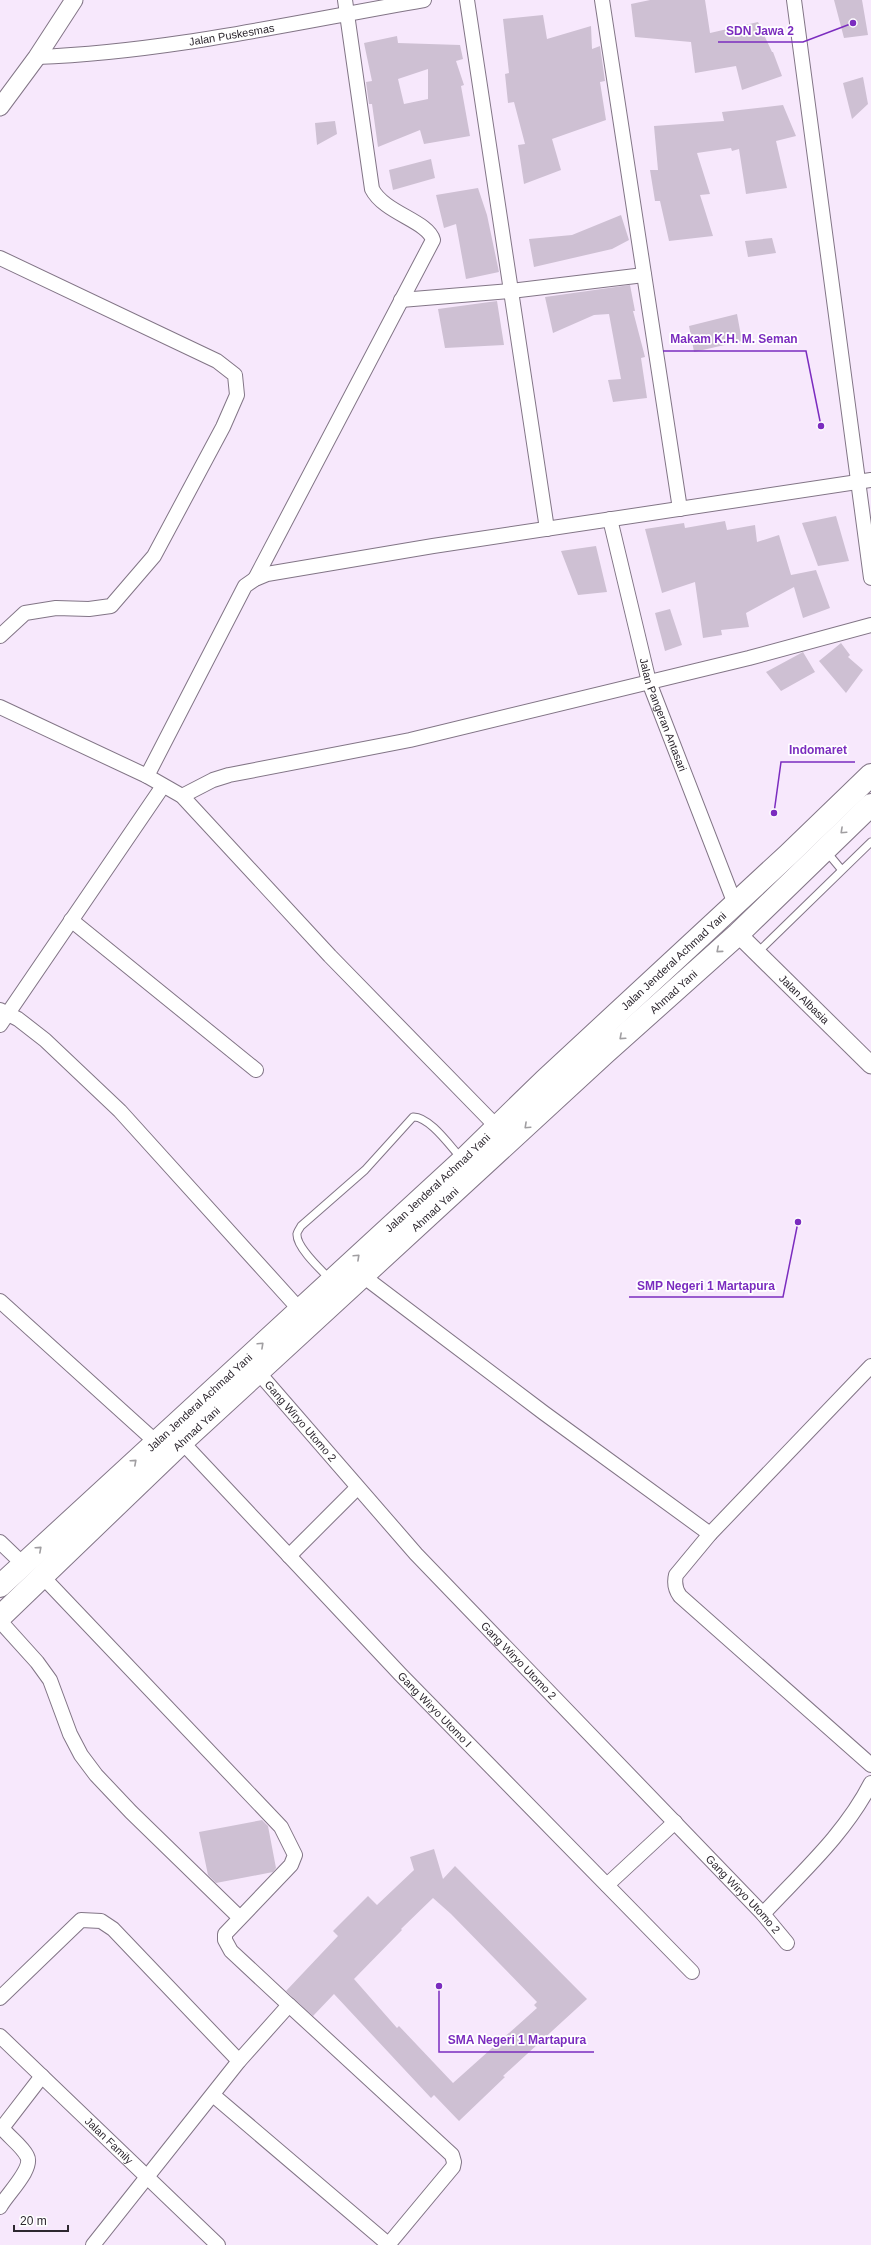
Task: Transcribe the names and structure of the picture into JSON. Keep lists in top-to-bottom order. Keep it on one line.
{"streets":{"highway":["Jalan Jenderal Achmad Yani","Ahmad Yani"],"street":["Jalan Puskesmas","Jalan Pangeran Antasari","Jalan Albasia","Gang Wiryo Utomo 2","Gang Wiryo Utomo I","Jalan Family"]},"crossings":[["Jalan Pangeran Antasari","Jalan Jenderal Achmad Yani"],["Jalan Jenderal Achmad Yani","Ahmad Yani"],["Ahmad Yani","Jalan Albasia"],["Ahmad Yani","Gang Wiryo Utomo 2"],["Ahmad Yani","Gang Wiryo Utomo I"]],"one_way":["Jalan Jenderal Achmad Yani","Ahmad Yani"],"places":["SDN Jawa 2","Makam K.H. M. Seman","Indomaret","SMP Negeri 1 Martapura","SMA Negeri 1 Martapura"],"scale_bar":"20 m"}
